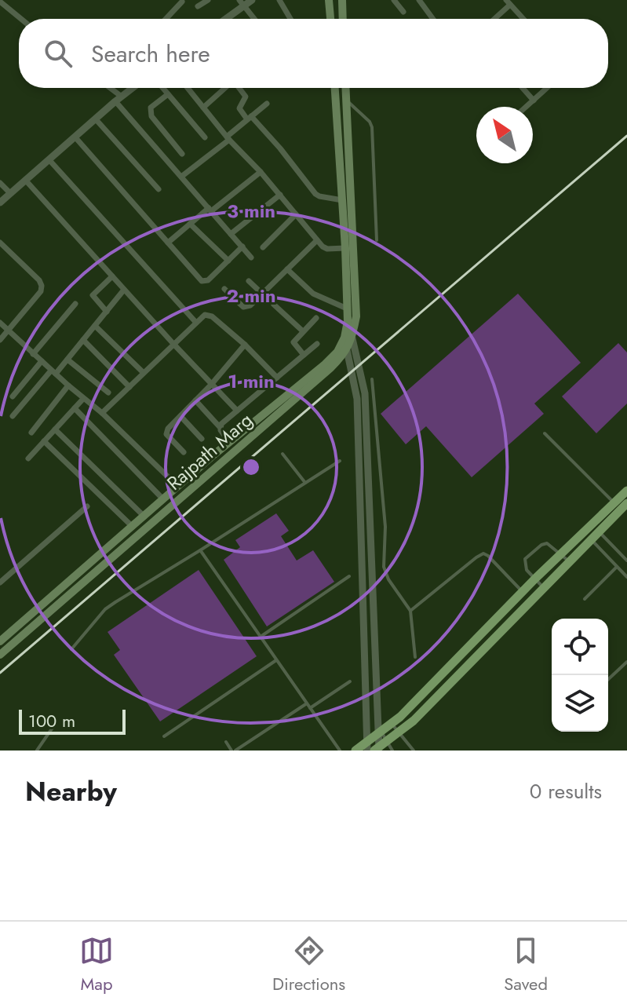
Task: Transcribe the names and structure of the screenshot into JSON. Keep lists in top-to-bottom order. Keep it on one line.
{"streets":{"main road":["Rajpath Marg"]},"scale_bar":"100 m","north":"top left","page":{"search":"Search here","scale":"100 m","heading":["Nearby","0 results"],"nav":["Map","Directions","Saved"]},"rings":["3 min","2 min","1 min"]}
